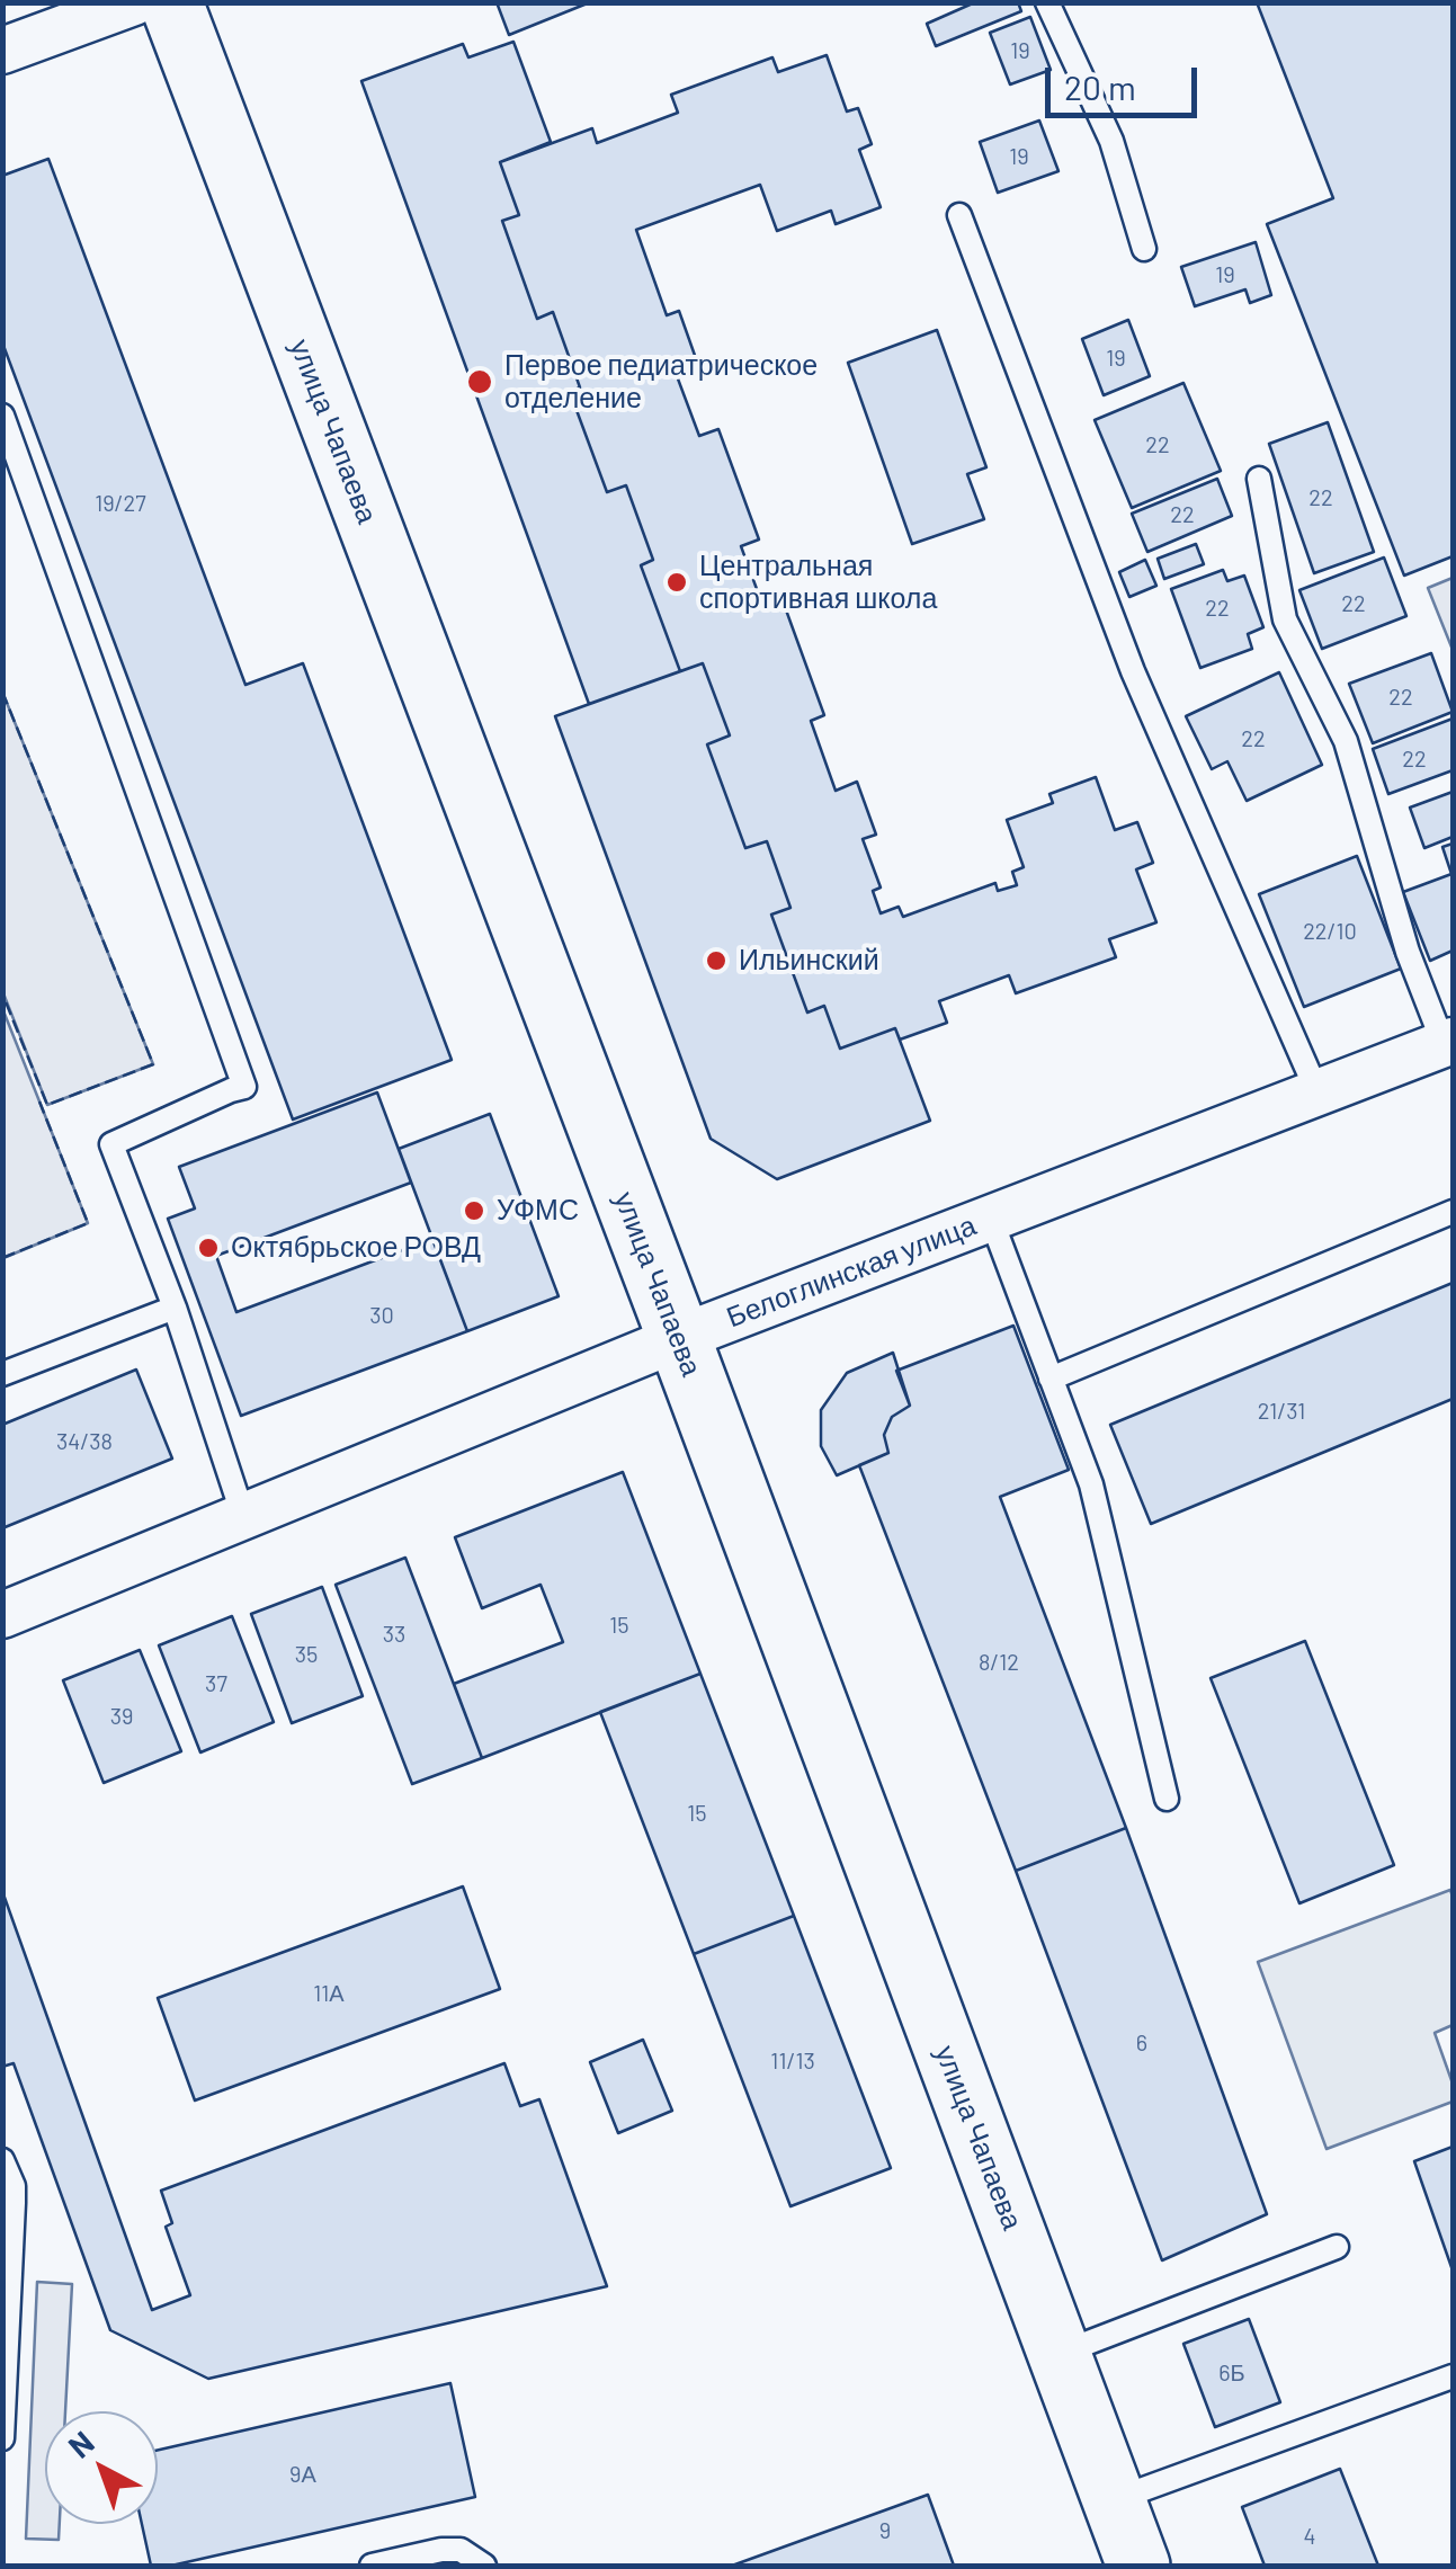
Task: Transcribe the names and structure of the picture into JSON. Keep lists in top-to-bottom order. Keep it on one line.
{"streets":{"street":["улица Чапаева","Белоглинская улица"]},"crossings":[["улица Чапаева","Белоглинская улица"]],"places":["Первое педиатрическое отделение","Центральная спортивная школа","Ильинский","УФМС","Октябрьское РОВД"],"house_numbers":["19","19","19","19","22","22","19/27","22","22","22","22","22","22","22/10","30","21/31","34/38","15","33","35","8/12","37","39","15","11А","6","11/13","6Б","9А","9","4"],"scale_bar":"20 m","north":"top left"}
